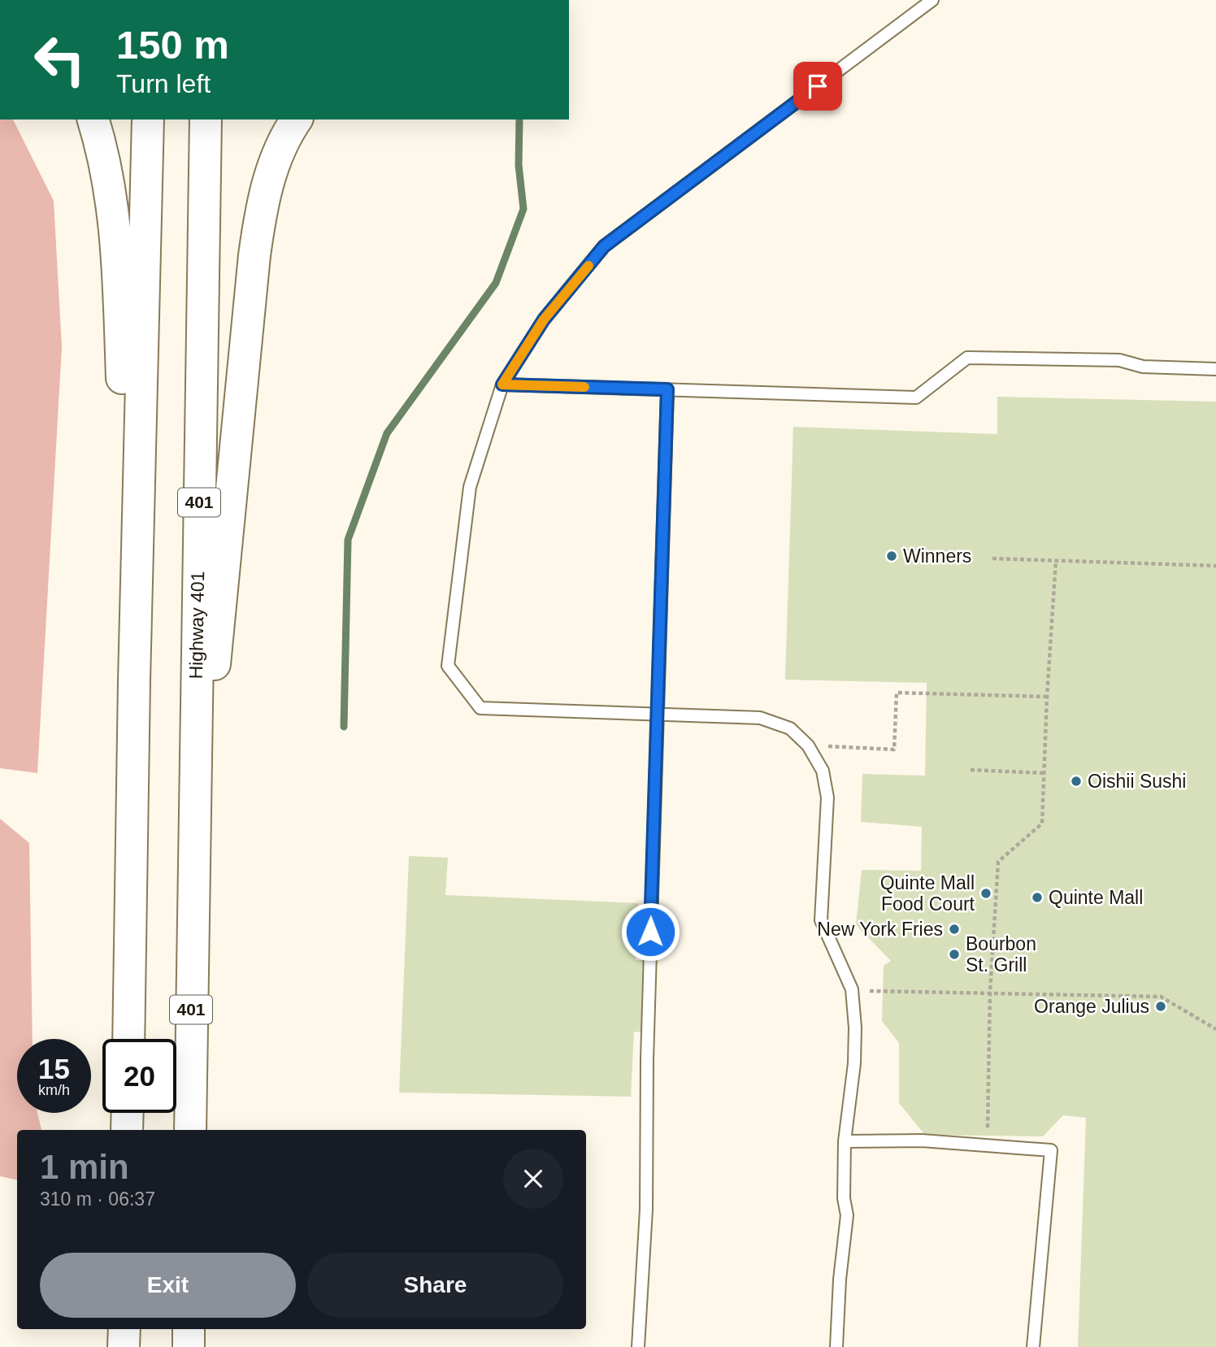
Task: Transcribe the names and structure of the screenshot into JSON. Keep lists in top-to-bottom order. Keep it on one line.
{"streets":{"highway":["401","Highway 401"]},"places":["Winners","Oishii Sushi","Quinte Mall Food Court","Quinte Mall","New York Fries","Bourbon St. Grill","Orange Julius"],"page":{"turn":["150 m","Turn left"],"speed":"15 km/h","limit":"20","heading":["1 min","310 m · 06:37"],"buttons":["Exit","Share"]}}
